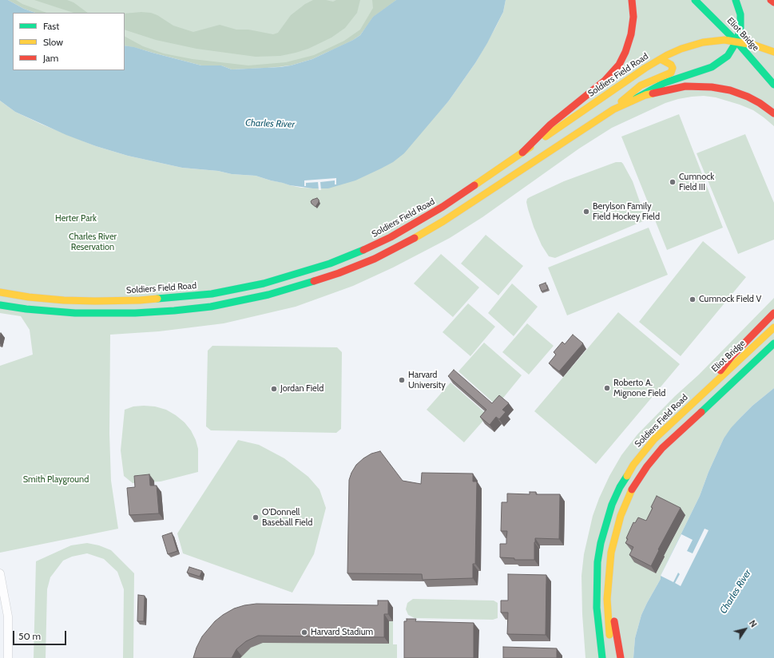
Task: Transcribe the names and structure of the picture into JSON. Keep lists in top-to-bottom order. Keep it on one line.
{"streets":{"main road":["Eliot Bridge","Soldiers Field Road"]},"crossings":[["Eliot Bridge","Soldiers Field Road"]],"water":["Charles River"],"parks":["Herter Park","Charles River Reservation","Smith Playground"],"places":["Cumnock Field III","Berylson Family Field Hockey Field","Cumnock Field V","Harvard University","Roberto A. Mignone Field","Jordan Field","O'Donnell Baseball Field","Harvard Stadium"],"legend":["Fast","Slow","Jam"],"scale_bar":"50 m","north":"top right"}
